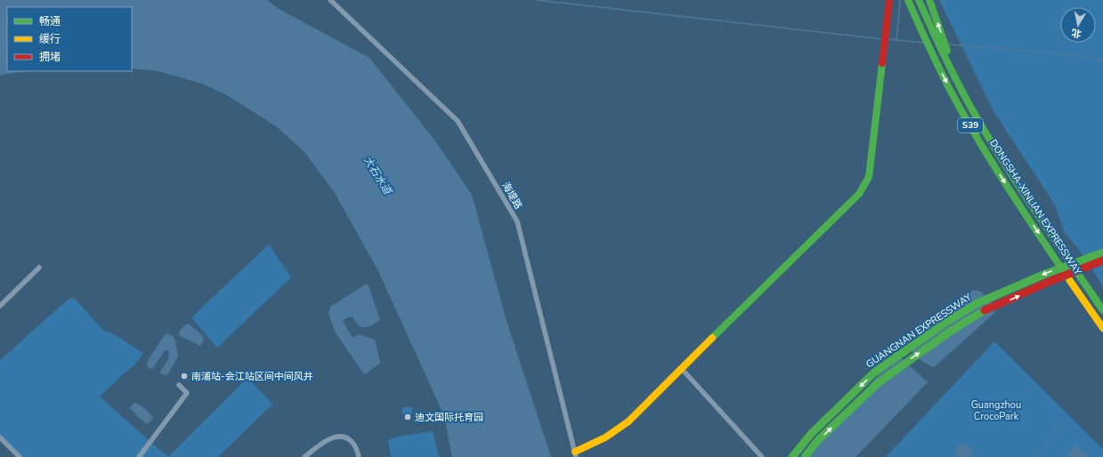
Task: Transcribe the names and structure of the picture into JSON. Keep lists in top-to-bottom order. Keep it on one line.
{"streets":{"main road":["S39","DONGSHA-XINLIAN EXPRESSWAY","GUANGNAN EXPRESSWAY"],"street":["海堤路"]},"water":["大石水道"],"parks":["Guangzhou CrocoPark"],"places":["南浦站-会江站区间中间风井","迪文国际托育园"],"legend":["畅通","缓行","拥堵"],"north":"bottom"}
